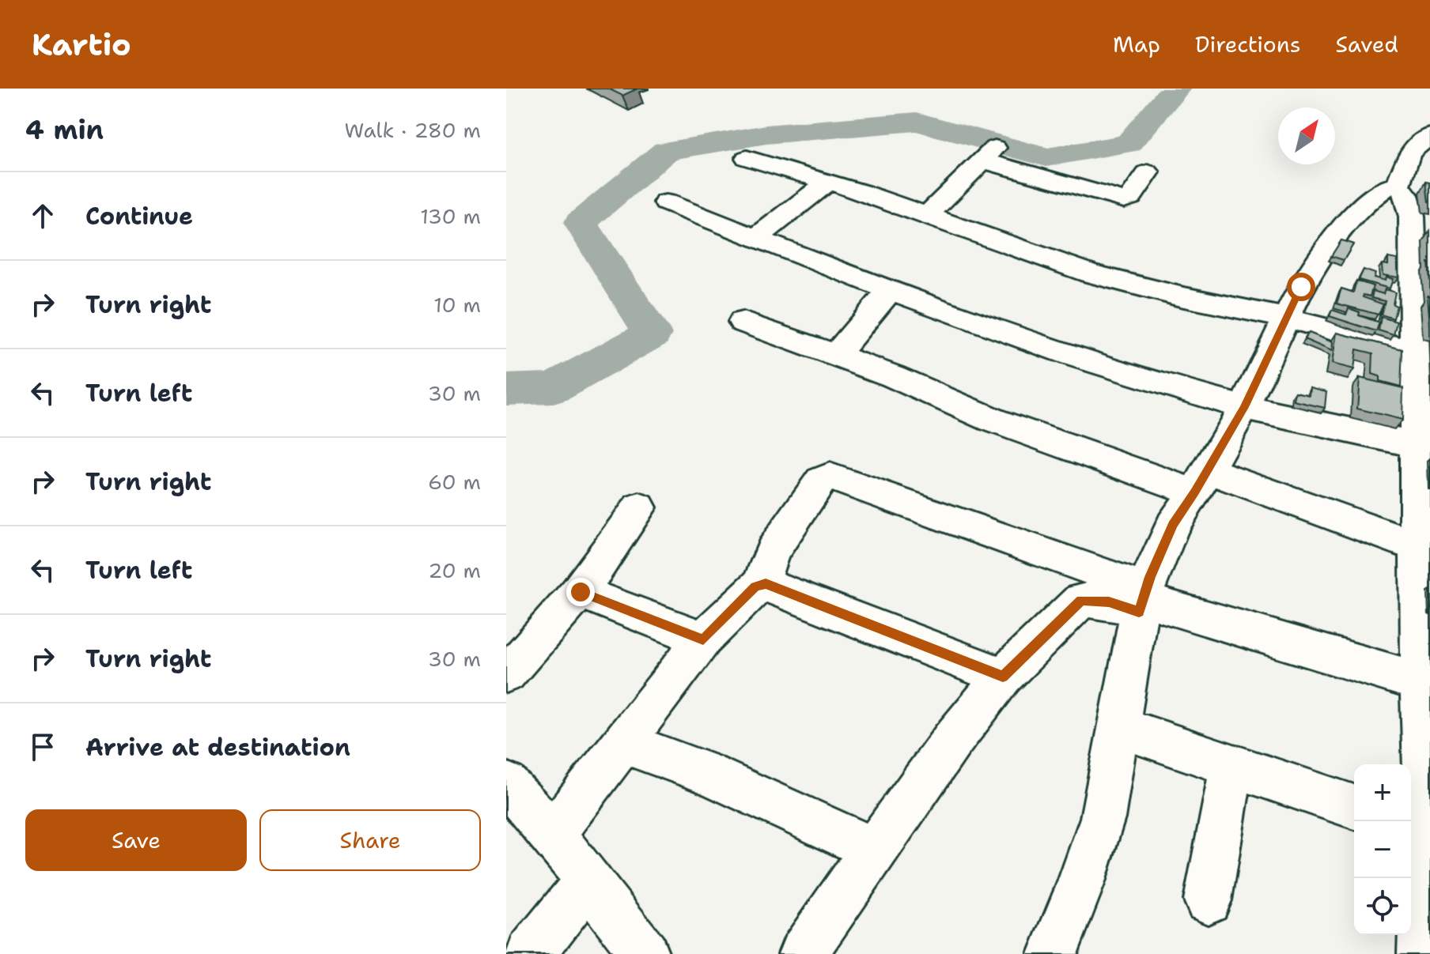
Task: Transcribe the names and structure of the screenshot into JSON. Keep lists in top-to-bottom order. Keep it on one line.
{"north":"top right","page":{"header":"Kartio","nav":["Map","Directions","Saved"],"heading":["4 min","Walk · 280 m"],"list":[["Continue","130 m"],["Turn right","10 m"],["Turn left","30 m"],["Turn right","60 m"],["Turn left","20 m"],["Turn right","30 m"],"Arrive at destination"],"map_buttons":["+","−"],"buttons":["Save","Share"]}}
